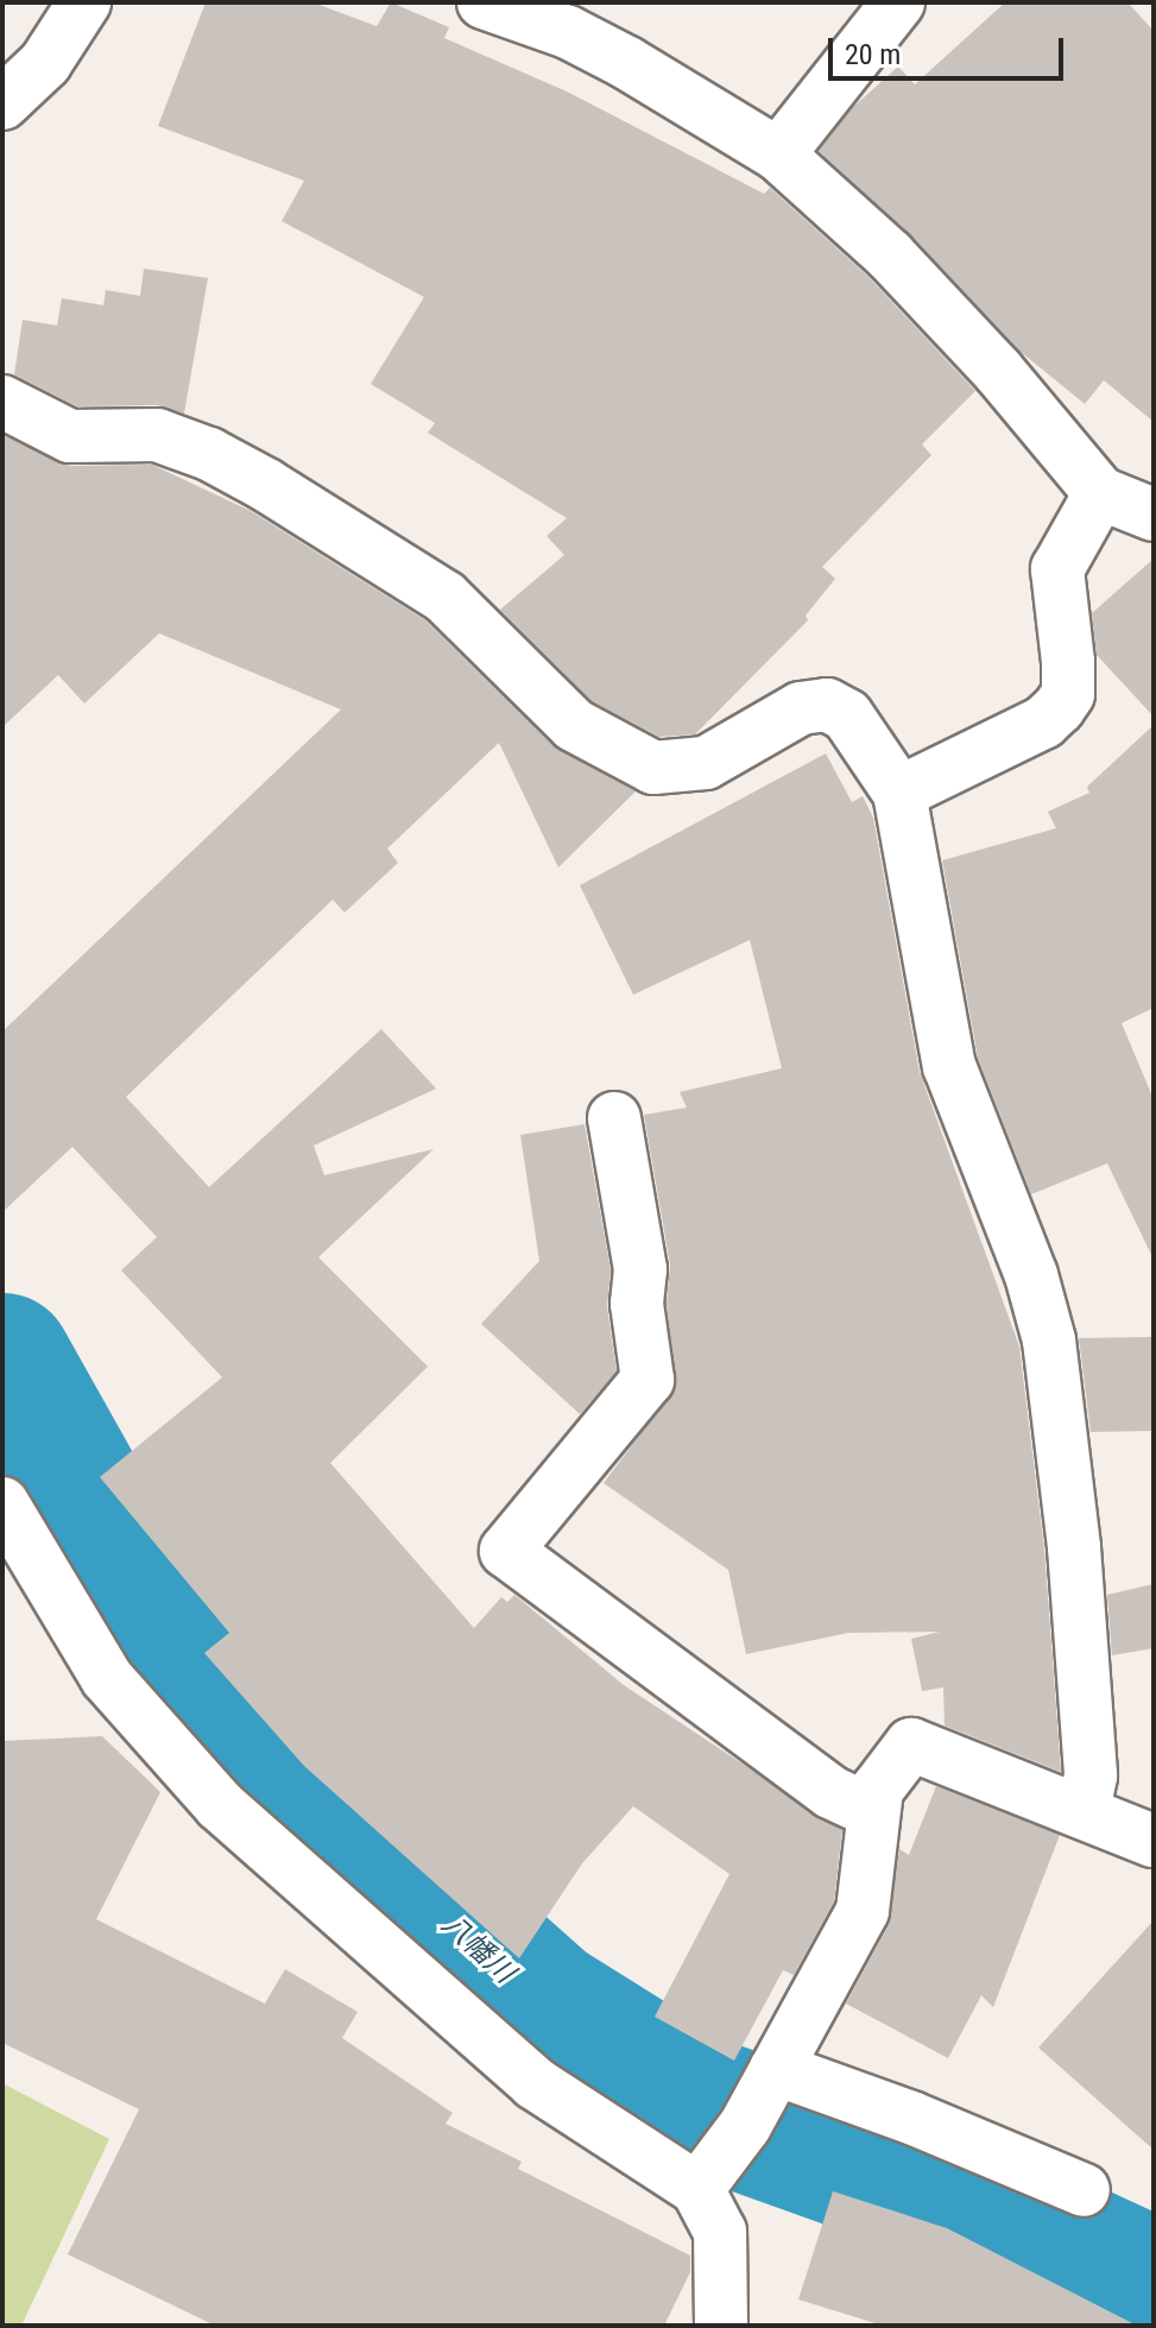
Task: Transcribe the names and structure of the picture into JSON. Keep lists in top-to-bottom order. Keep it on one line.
{"water":["八幡川"],"scale_bar":"20 m"}
